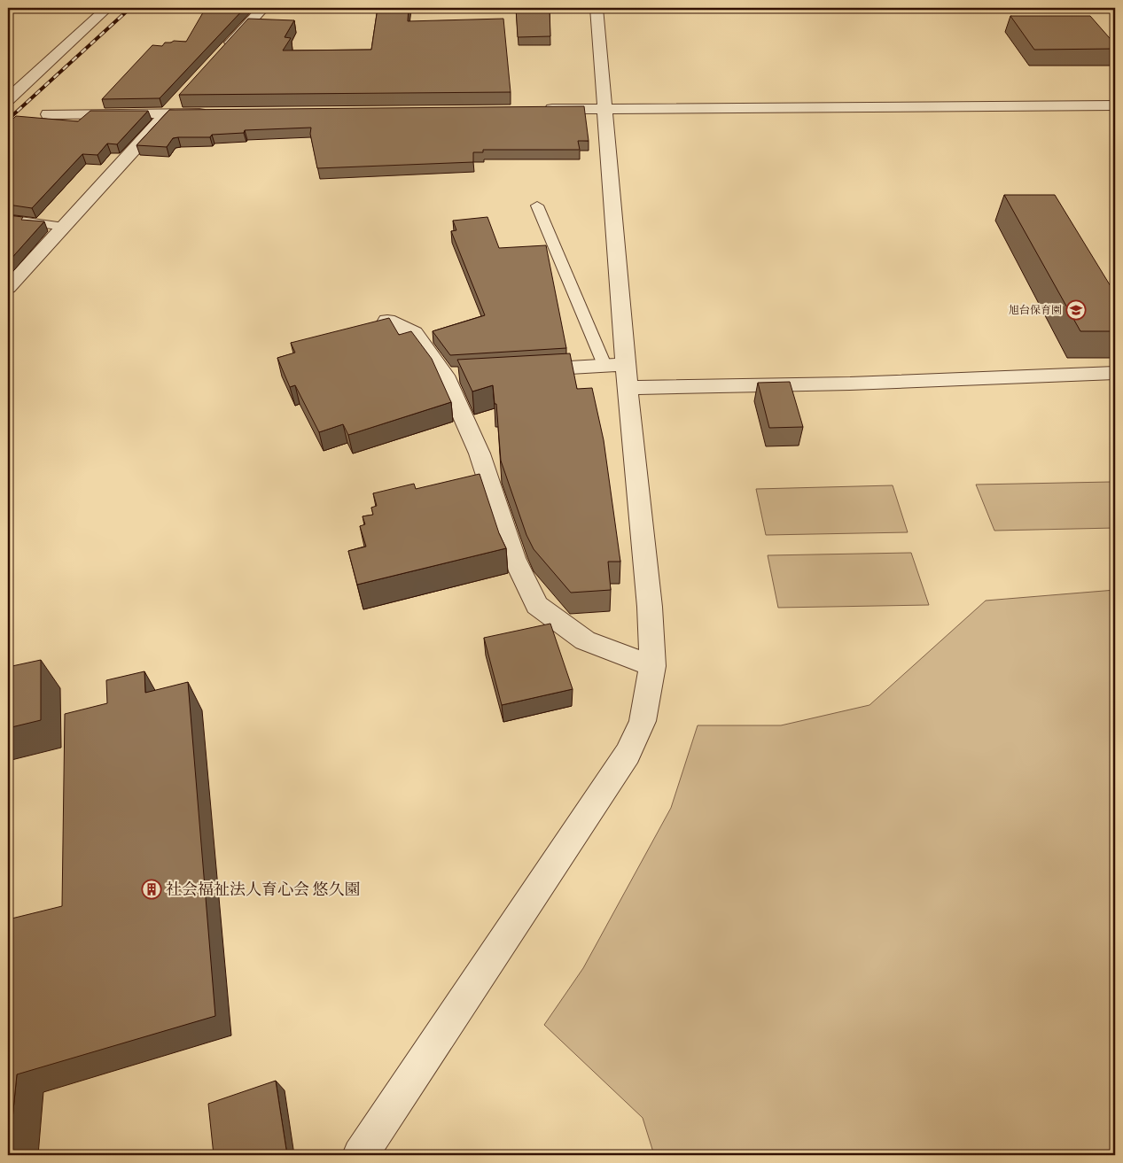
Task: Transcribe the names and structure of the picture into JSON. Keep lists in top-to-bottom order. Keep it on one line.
{"places":{"school or university":["旭台保育園"],"building":["社会福祉法人育心会 悠久園"]}}
